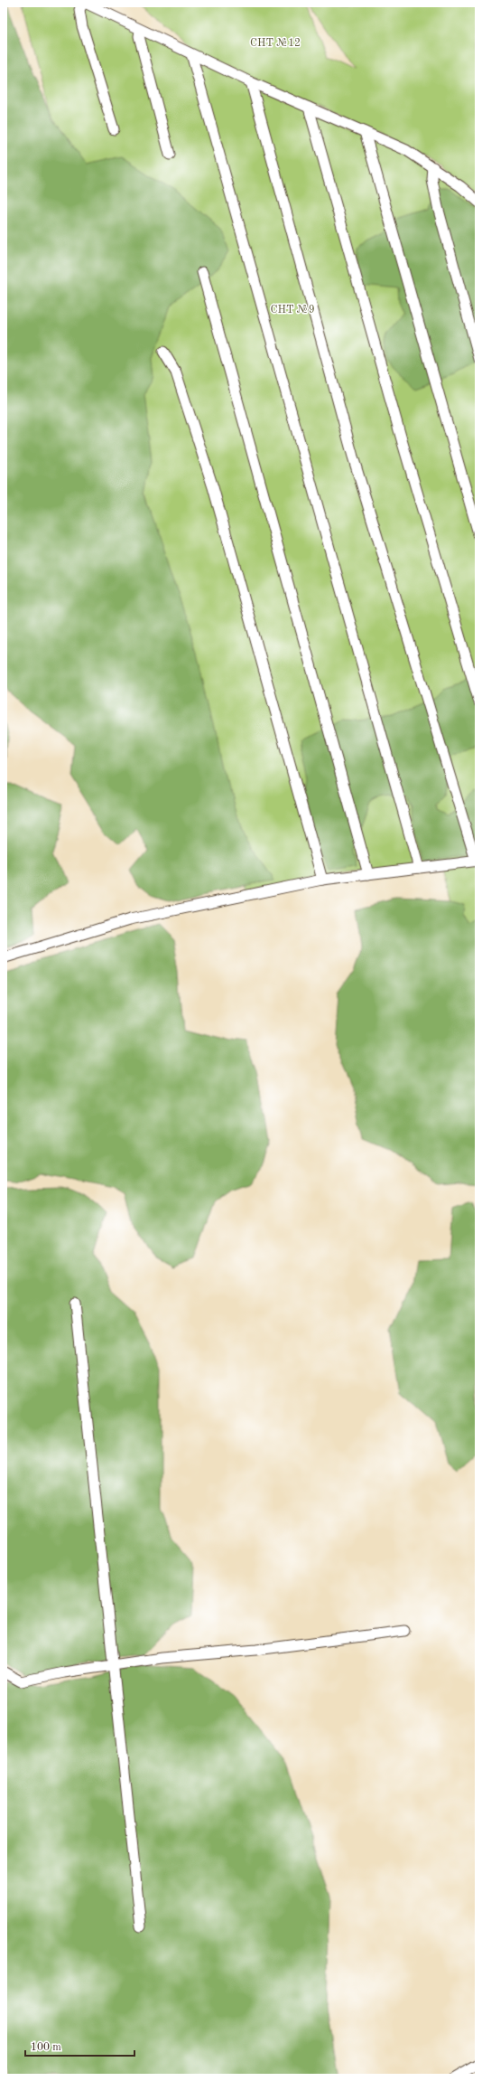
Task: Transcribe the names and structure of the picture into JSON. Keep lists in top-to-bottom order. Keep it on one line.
{"parks":["СНТ №12","СНТ №9"],"scale_bar":"100 m"}
